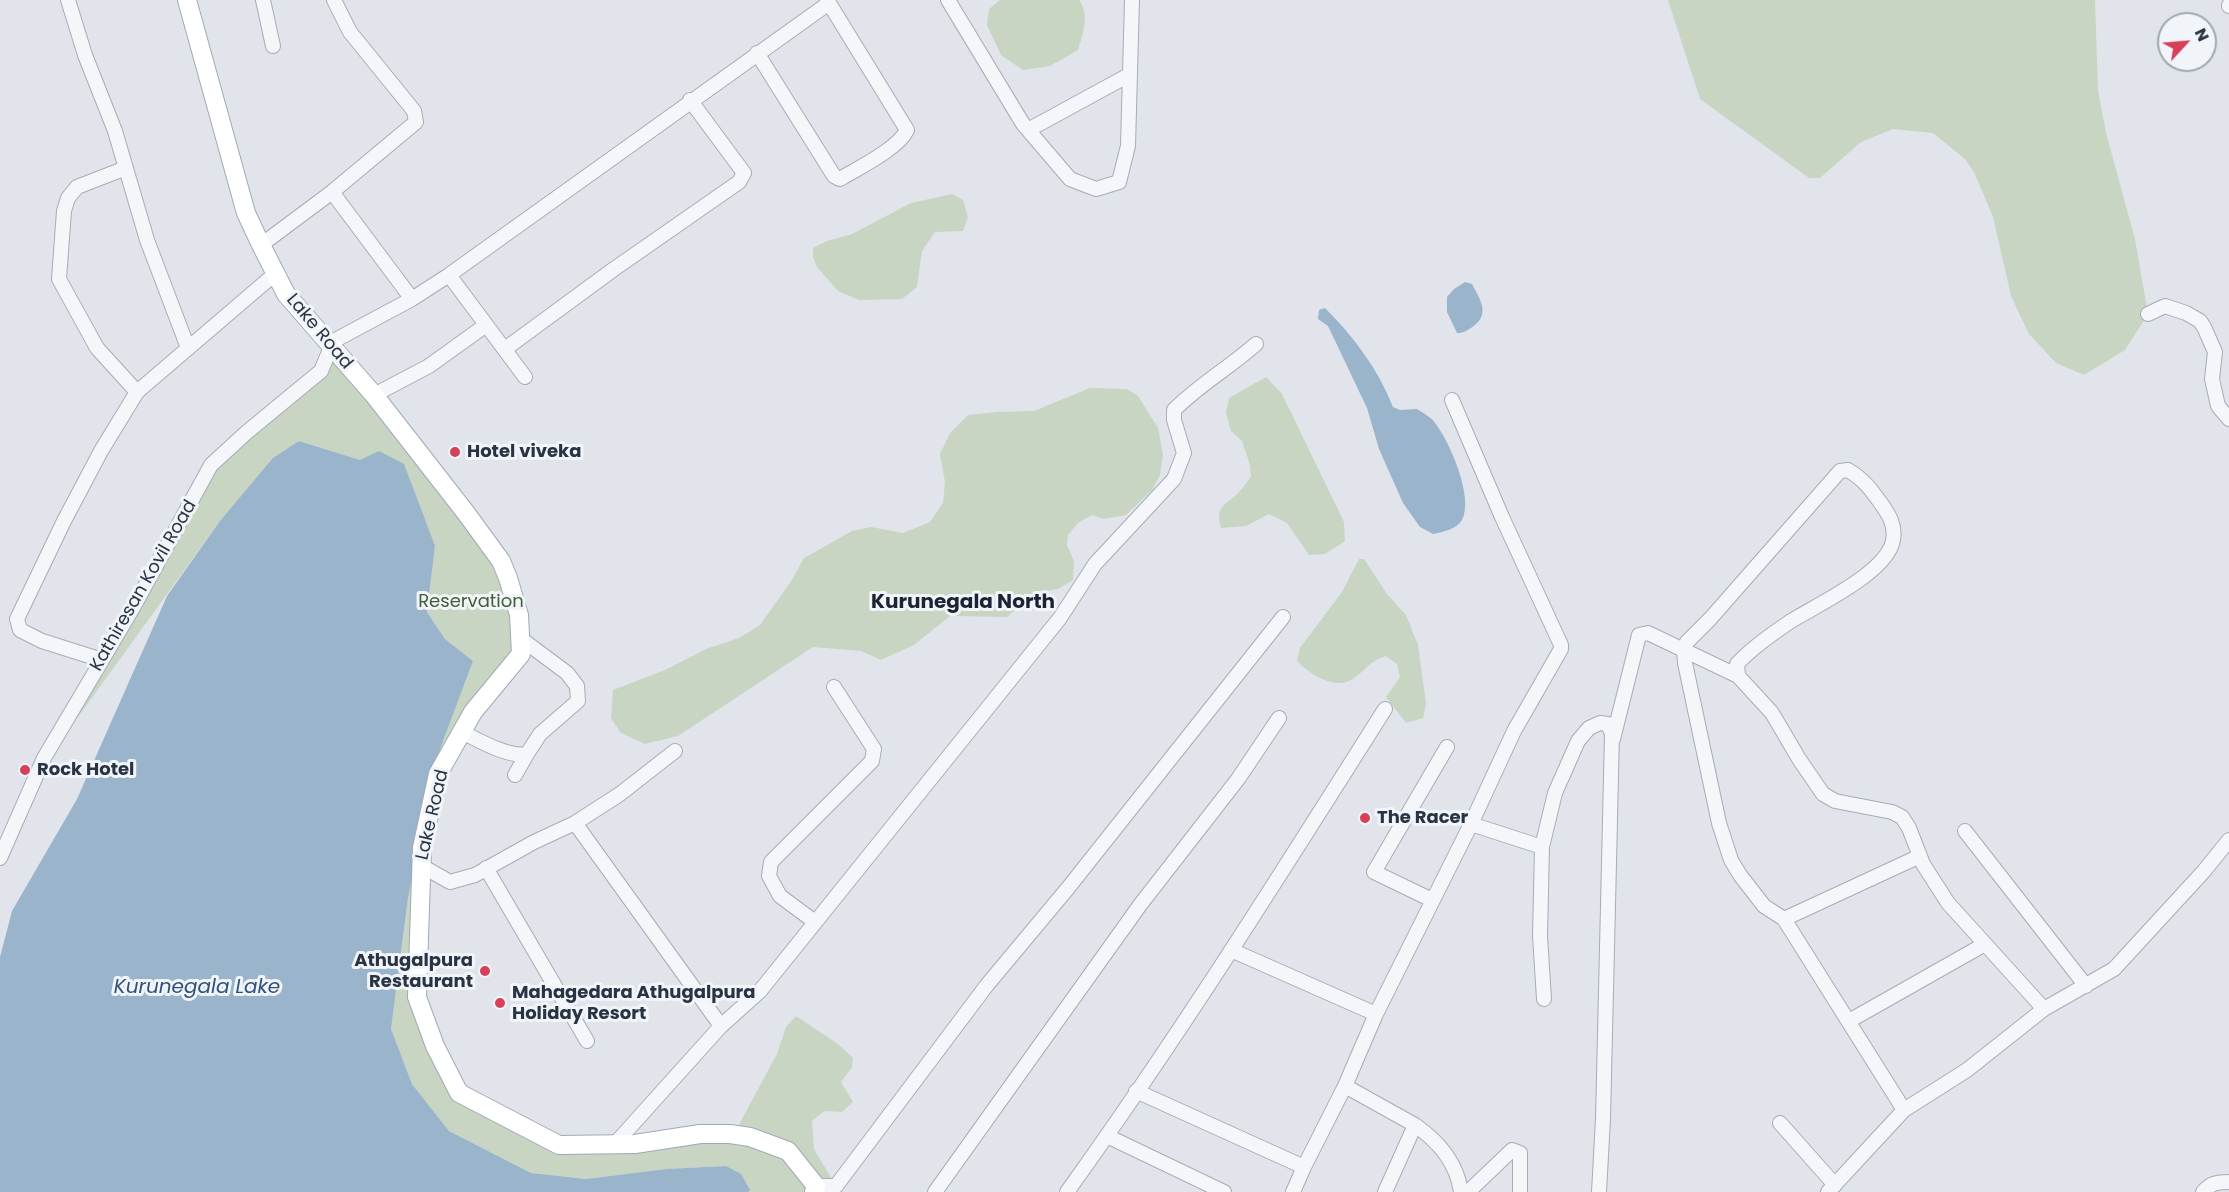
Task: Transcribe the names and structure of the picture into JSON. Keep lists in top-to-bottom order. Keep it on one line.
{"streets":{"main road":["Lake Road"],"street":["Kathiresan Kovil Road"]},"crossings":[["Lake Road","Kathiresan Kovil Road"]],"districts":["Kurunegala North"],"water":["Kurunegala Lake"],"parks":["Reservation"],"places":["Hotel viveka","Rock Hotel","The Racer","Athugalpura Restaurant","Mahagedara Athugalpura Holiday Resort"],"north":"top right"}
